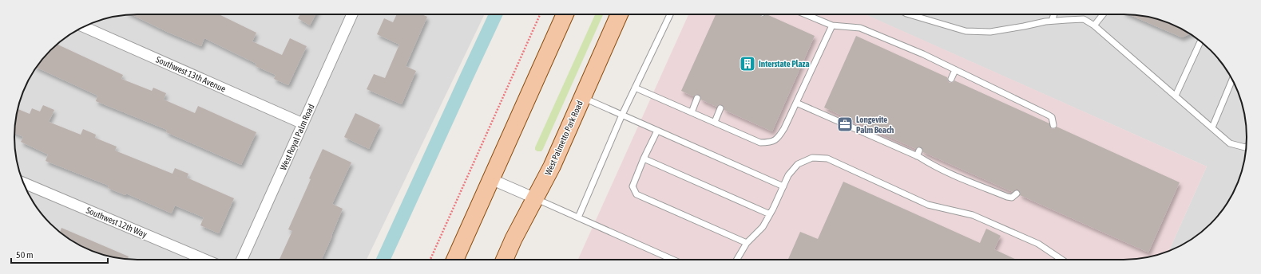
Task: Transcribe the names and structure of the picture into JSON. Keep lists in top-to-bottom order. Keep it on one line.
{"streets":{"main road":["West Palmetto Park Road"],"street":["Southwest 13th Avenue","West Royal Palm Road","Southwest 12th Way"]},"crossings":[["Southwest 13th Avenue","West Royal Palm Road"]],"places":{"building":["Interstate Plaza"],"office":["Longevite Palm Beach"]},"scale_bar":"50 m"}
